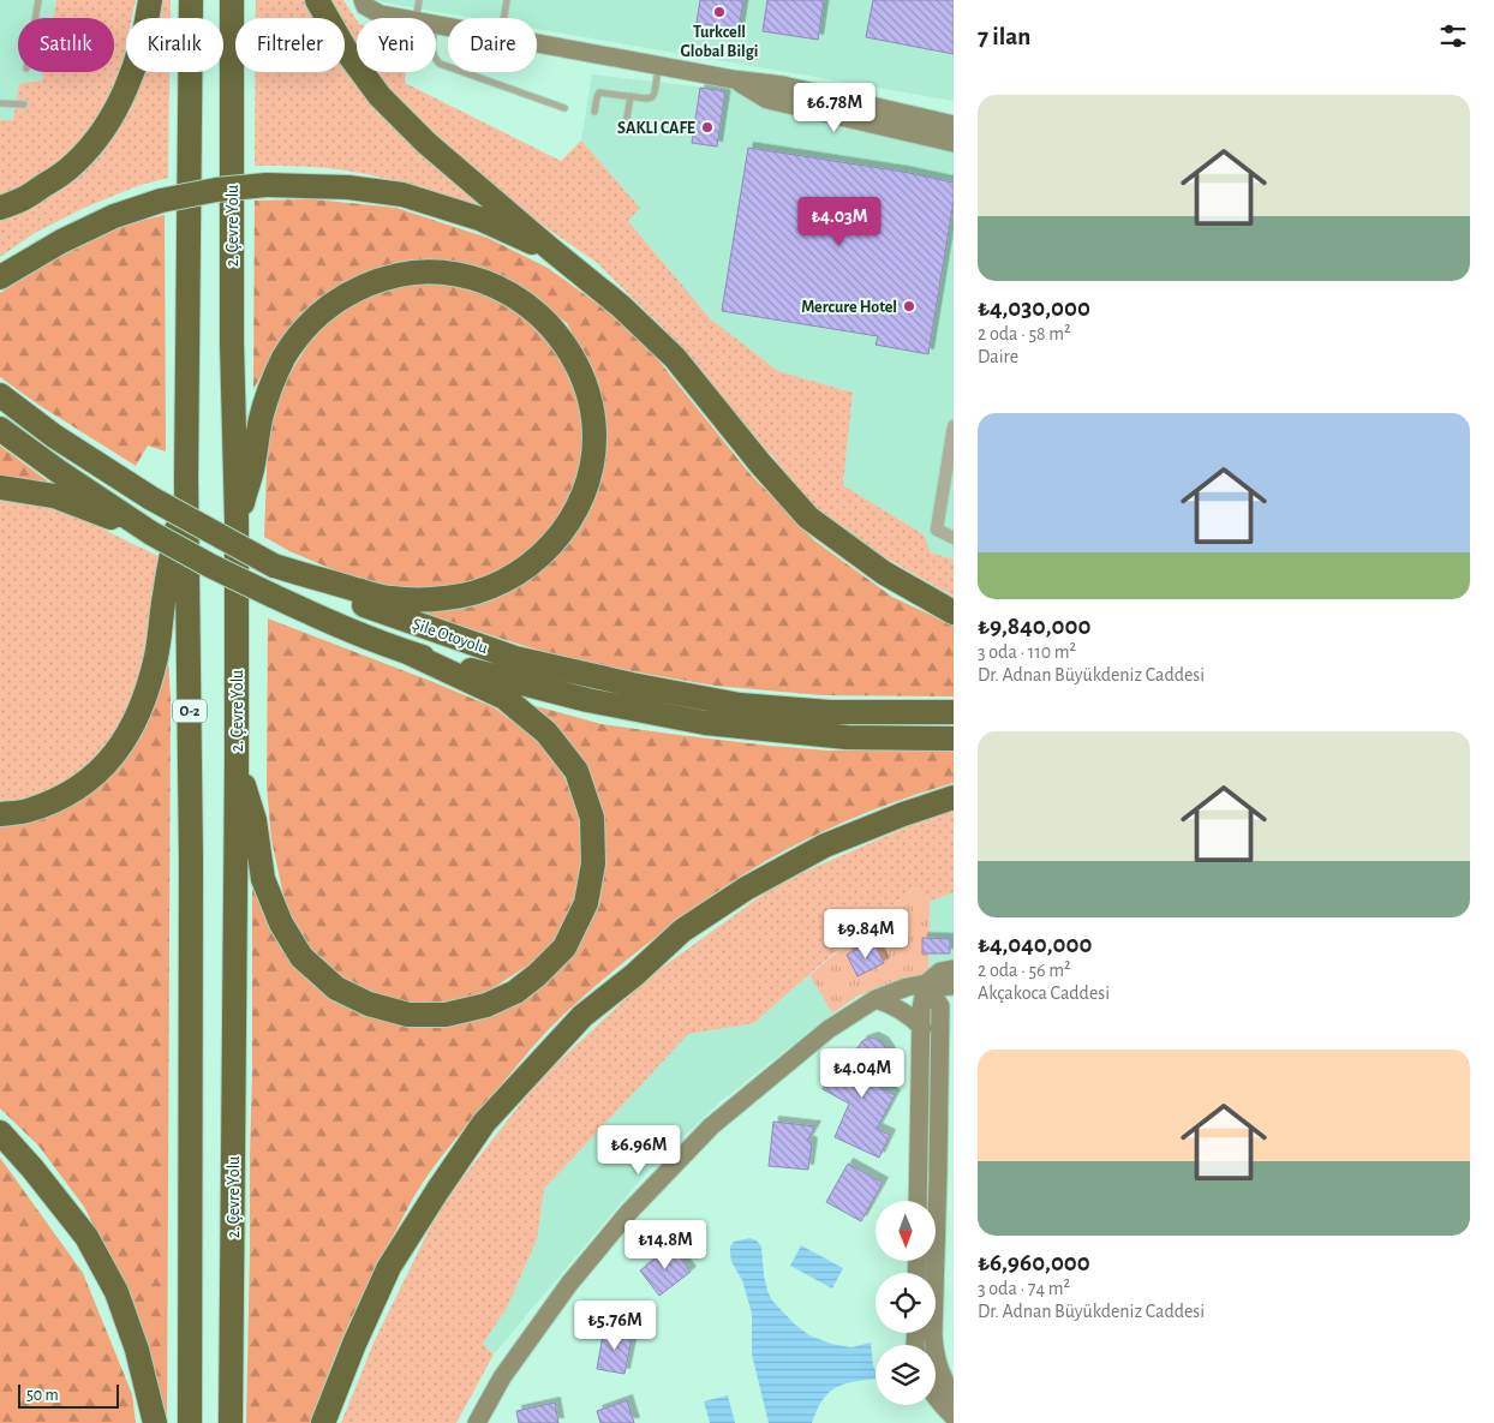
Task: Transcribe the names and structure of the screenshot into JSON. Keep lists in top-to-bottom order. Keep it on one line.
{"streets":{"highway":["2. Çevre Yolu","Şile Otoyolu","O-2"]},"places":["Turkcell Global Bilgi","SAKLI CAFE","Mercure Hotel"],"scale_bar":"50 m","north":"bottom","page":{"heading":"7 ilan","chip":["Satılık","Kiralık","Filtreler","Yeni","Daire"],"list":[{"name":"₺4,030,000","note":"2 oda · 58 m² · Daire"},{"name":"₺9,840,000","note":"3 oda · 110 m² · Dr. Adnan Büyükdeniz Caddesi"},{"name":"₺4,040,000","note":"2 oda · 56 m² · Akçakoca Caddesi"},{"name":"₺6,960,000","note":"3 oda · 74 m² · Dr. Adnan Büyükdeniz Caddesi"}],"price":["₺6.78M","₺4.03M","₺9.84M","₺4.04M","₺6.96M","₺14.8M","₺5.76M"],"scale":"50 m"}}
